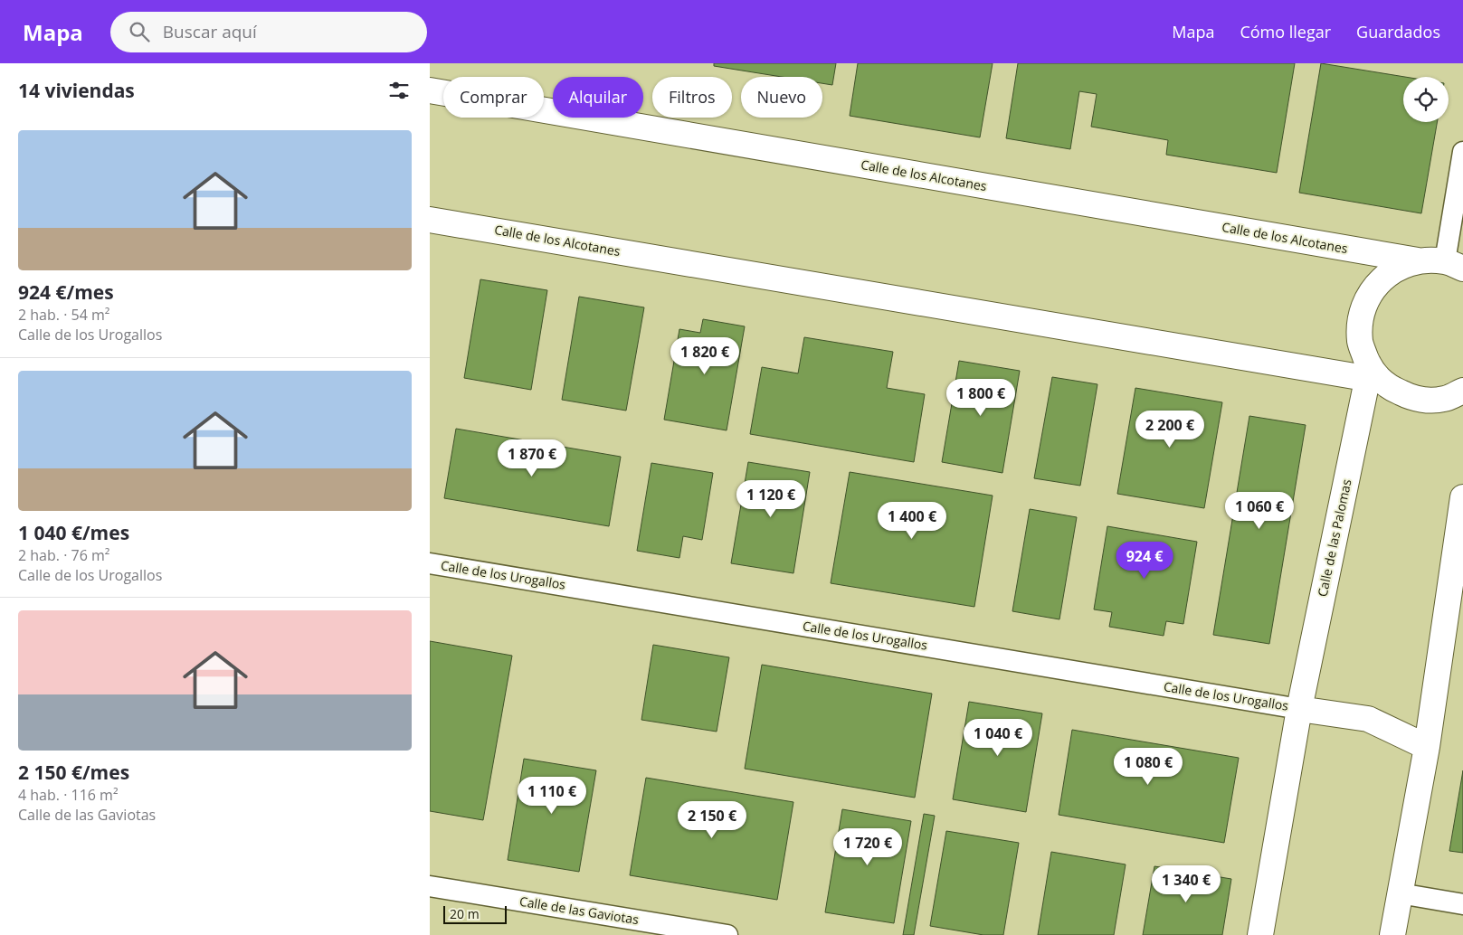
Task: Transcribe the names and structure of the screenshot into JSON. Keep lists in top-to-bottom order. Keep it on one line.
{"streets":{"street":["Calle de los Alcotanes","Calle de las Palomas","Calle de los Urogallos","Calle de las Gaviotas"]},"crossings":[["Calle de los Alcotanes","Calle de las Palomas"],["Calle de las Palomas","Calle de los Urogallos"]],"scale_bar":"20 m","page":{"header":"Mapa","search":"Buscar aquí","nav":["Mapa","Cómo llegar","Guardados"],"heading":"14 viviendas","chip":["Comprar","Alquilar","Filtros","Nuevo"],"list":[{"name":"924 €/mes","note":"2 hab. · 54 m² · Calle de los Urogallos"},{"name":"1 040 €/mes","note":"2 hab. · 76 m² · Calle de los Urogallos"},{"name":"2 150 €/mes","note":"4 hab. · 116 m² · Calle de las Gaviotas"}],"price":["1 820 €","1 800 €","2 200 €","1 870 €","1 120 €","1 060 €","1 400 €","924 €","1 040 €","1 080 €","1 110 €","2 150 €","1 720 €","1 340 €"],"scale":"20 m"}}
